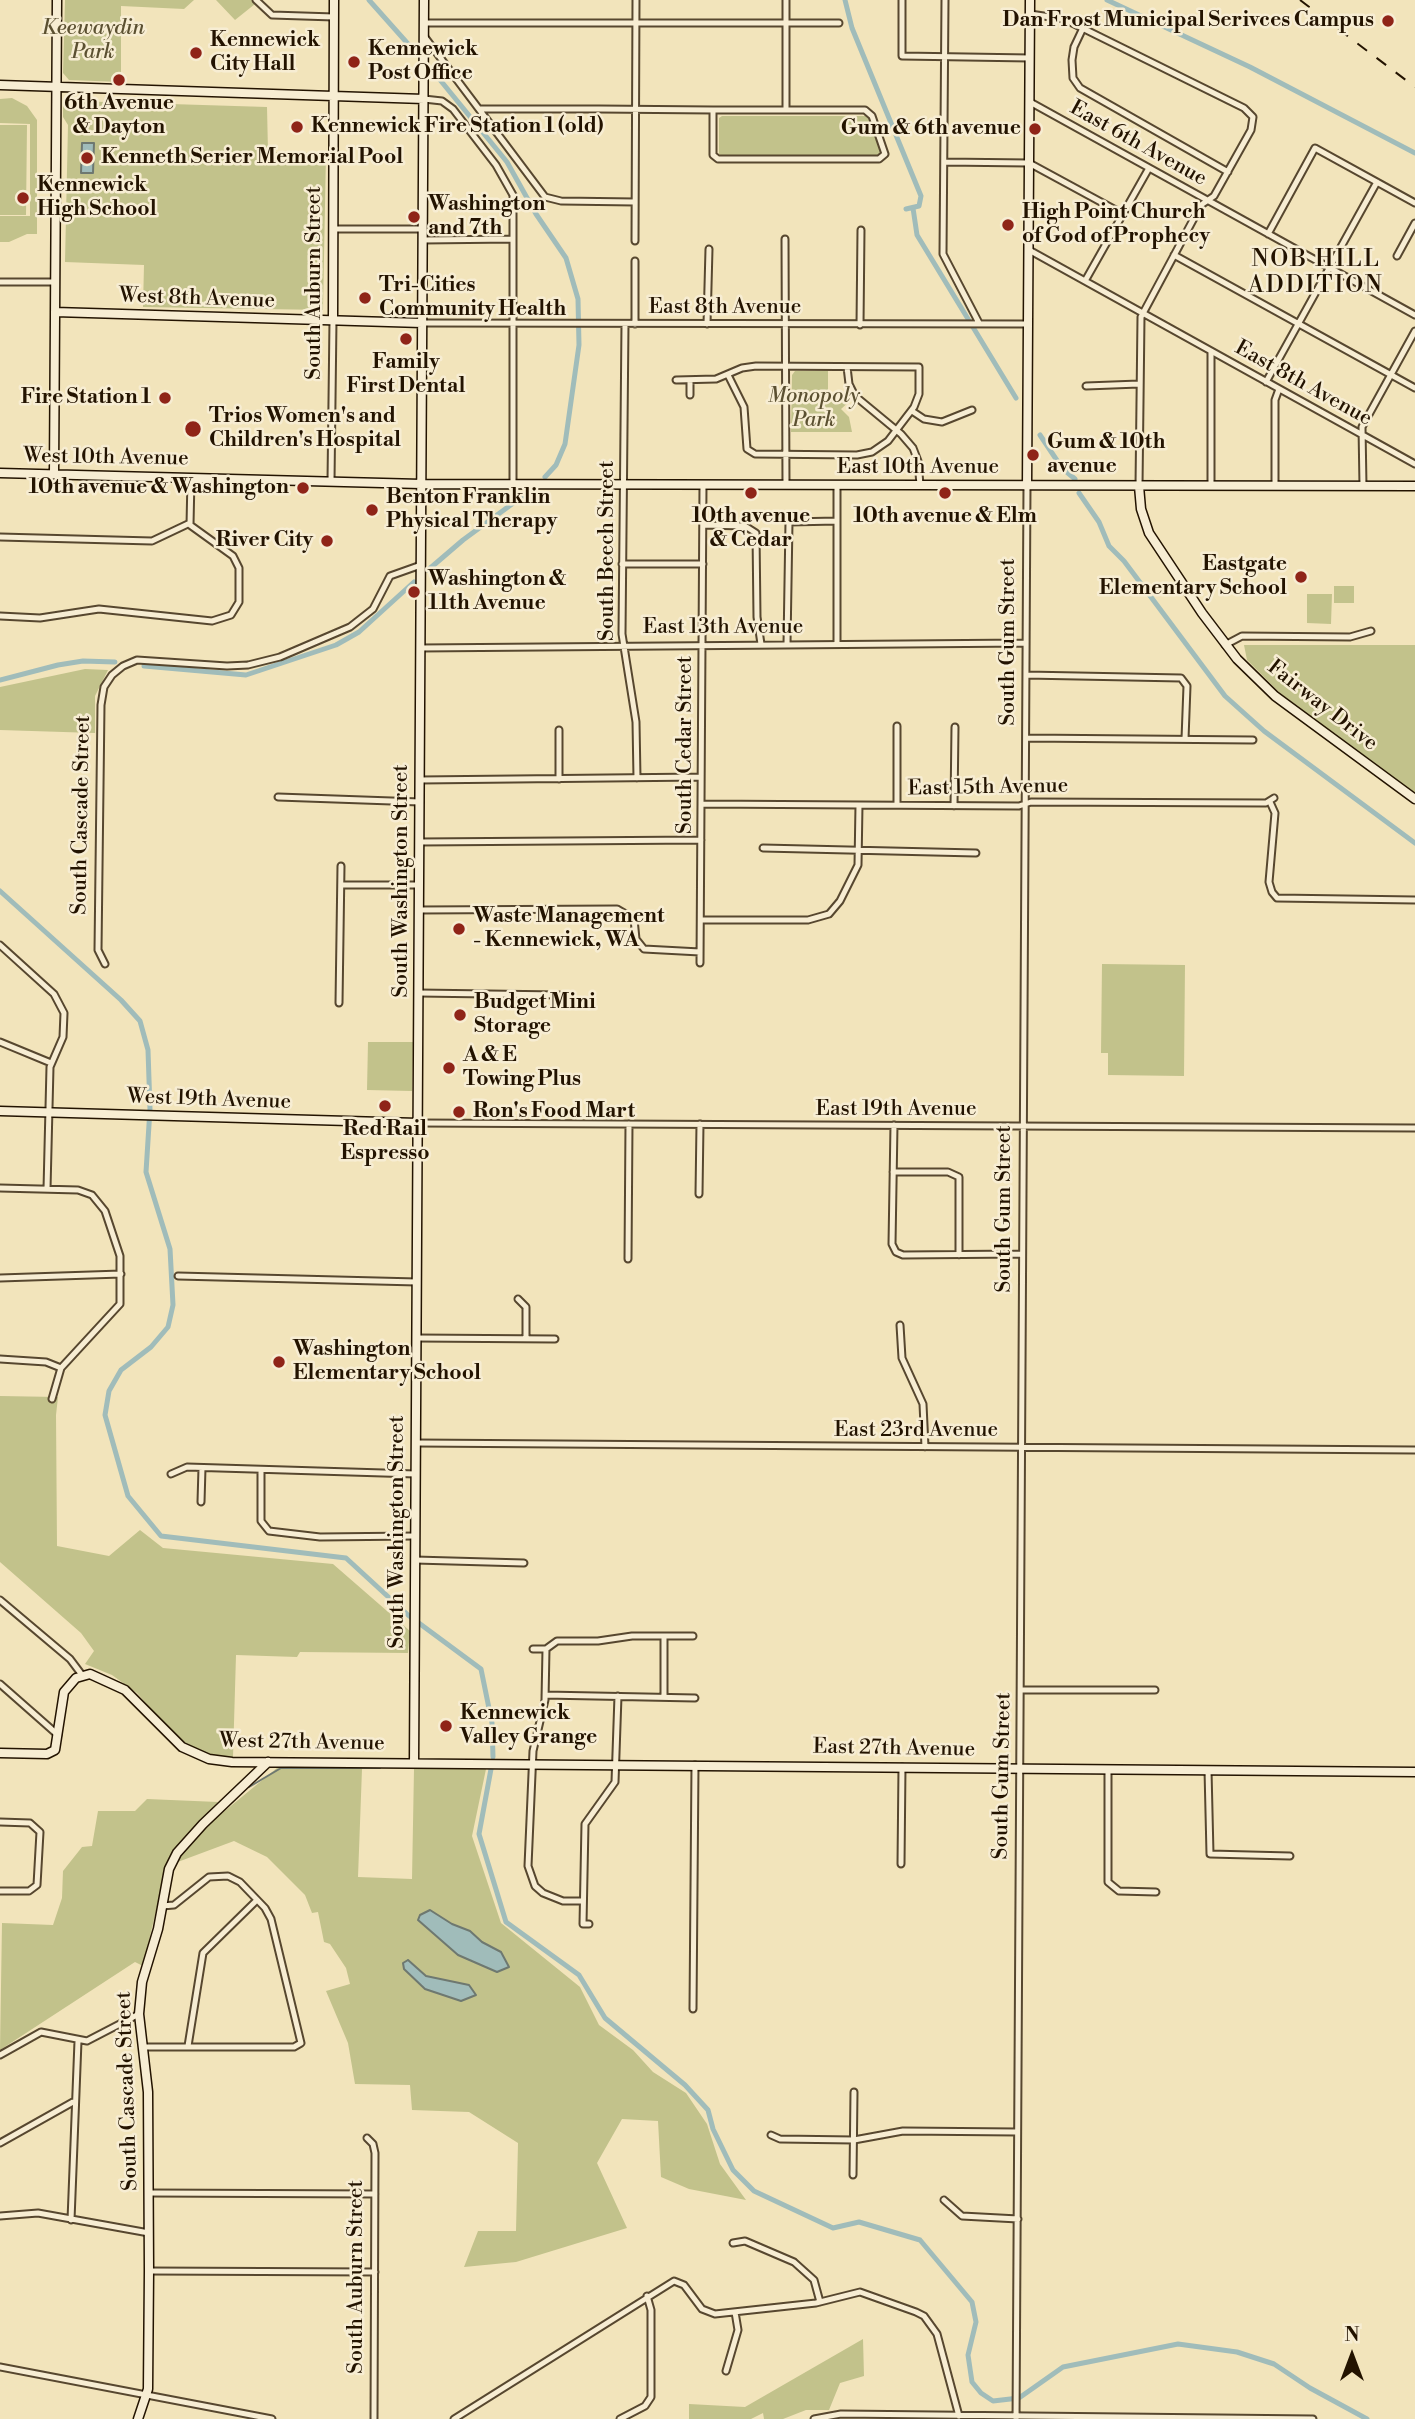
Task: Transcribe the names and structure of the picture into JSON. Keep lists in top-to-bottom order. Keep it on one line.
{"streets":{"main road":["South Auburn Street","West 8th Avenue","West 10th Avenue","East 10th Avenue","South Gum Street","Fairway Drive","South Cascade Street","South Washington Street","West 19th Avenue","West 27th Avenue","East 27th Avenue"],"street":["East 6th Avenue","East 8th Avenue","South Beech Street","East 13th Avenue","South Cedar Street","East 15th Avenue","East 19th Avenue","East 23rd Avenue"]},"crossings":[["East 6th Avenue","South Gum Street"],["South Auburn Street","West 8th Avenue"],["South Auburn Street","West 10th Avenue"],["West 8th Avenue","East 8th Avenue"],["West 8th Avenue","South Washington Street"],["East 8th Avenue","South Beech Street"],["East 8th Avenue","South Gum Street"],["East 8th Avenue","South Washington Street"],["West 10th Avenue","East 10th Avenue"],["West 10th Avenue","South Washington Street"],["East 10th Avenue","South Beech Street"],["East 10th Avenue","South Gum Street"],["East 10th Avenue","Fairway Drive"],["East 10th Avenue","South Cedar Street"],["East 10th Avenue","South Washington Street"],["South Beech Street","East 13th Avenue"],["East 13th Avenue","South Gum Street"],["East 13th Avenue","South Cedar Street"],["East 13th Avenue","South Washington Street"],["South Gum Street","East 15th Avenue"],["South Gum Street","East 19th Avenue"],["South Gum Street","East 23rd Avenue"],["South Gum Street","East 27th Avenue"],["South Cedar Street","East 15th Avenue"],["South Cascade Street","South Washington Street"],["South Cascade Street","West 27th Avenue"],["South Washington Street","West 19th Avenue"],["South Washington Street","East 19th Avenue"],["South Washington Street","East 23rd Avenue"],["South Washington Street","West 27th Avenue"],["South Washington Street","East 27th Avenue"],["West 19th Avenue","East 19th Avenue"],["West 27th Avenue","East 27th Avenue"]],"districts":["NOB HILL ADDITION"],"parks":["Keewaydin Park","Monopoly Park"],"places":["Dan Frost Municipal Serivces Campus","Kennewick City Hall","Kennewick Post Office","6th Avenue & Dayton","Kennewick Fire Station 1 (old)","Gum & 6th avenue","Kenneth Serier Memorial Pool","Kennewick High School","Washington and 7th","High Point Church of God of Prophecy","Tri-Cities Community Health","Family First Dental","Fire Station 1","Trios Women's and Children's Hospital","Gum & 10th avenue","10th avenue & Washington","10th avenue & Cedar","10th avenue & Elm","Benton Franklin Physical Therapy","River City","Eastgate Elementary School","Washington & 11th Avenue","Waste Management - Kennewick, WA","Budget Mini Storage","A & E Towing Plus","Red Rail Espresso","Ron's Food Mart","Washington Elementary School","Kennewick Valley Grange"],"north":"top"}
